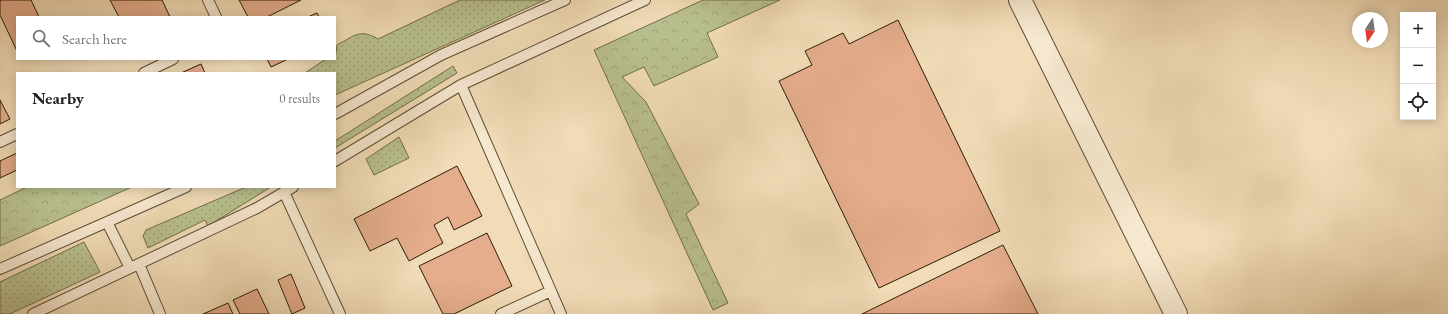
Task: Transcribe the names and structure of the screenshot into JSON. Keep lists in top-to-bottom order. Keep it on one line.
{"north":"bottom","page":{"map_buttons":["+","−"],"search":"Search here","heading":["Nearby","0 results"]}}
